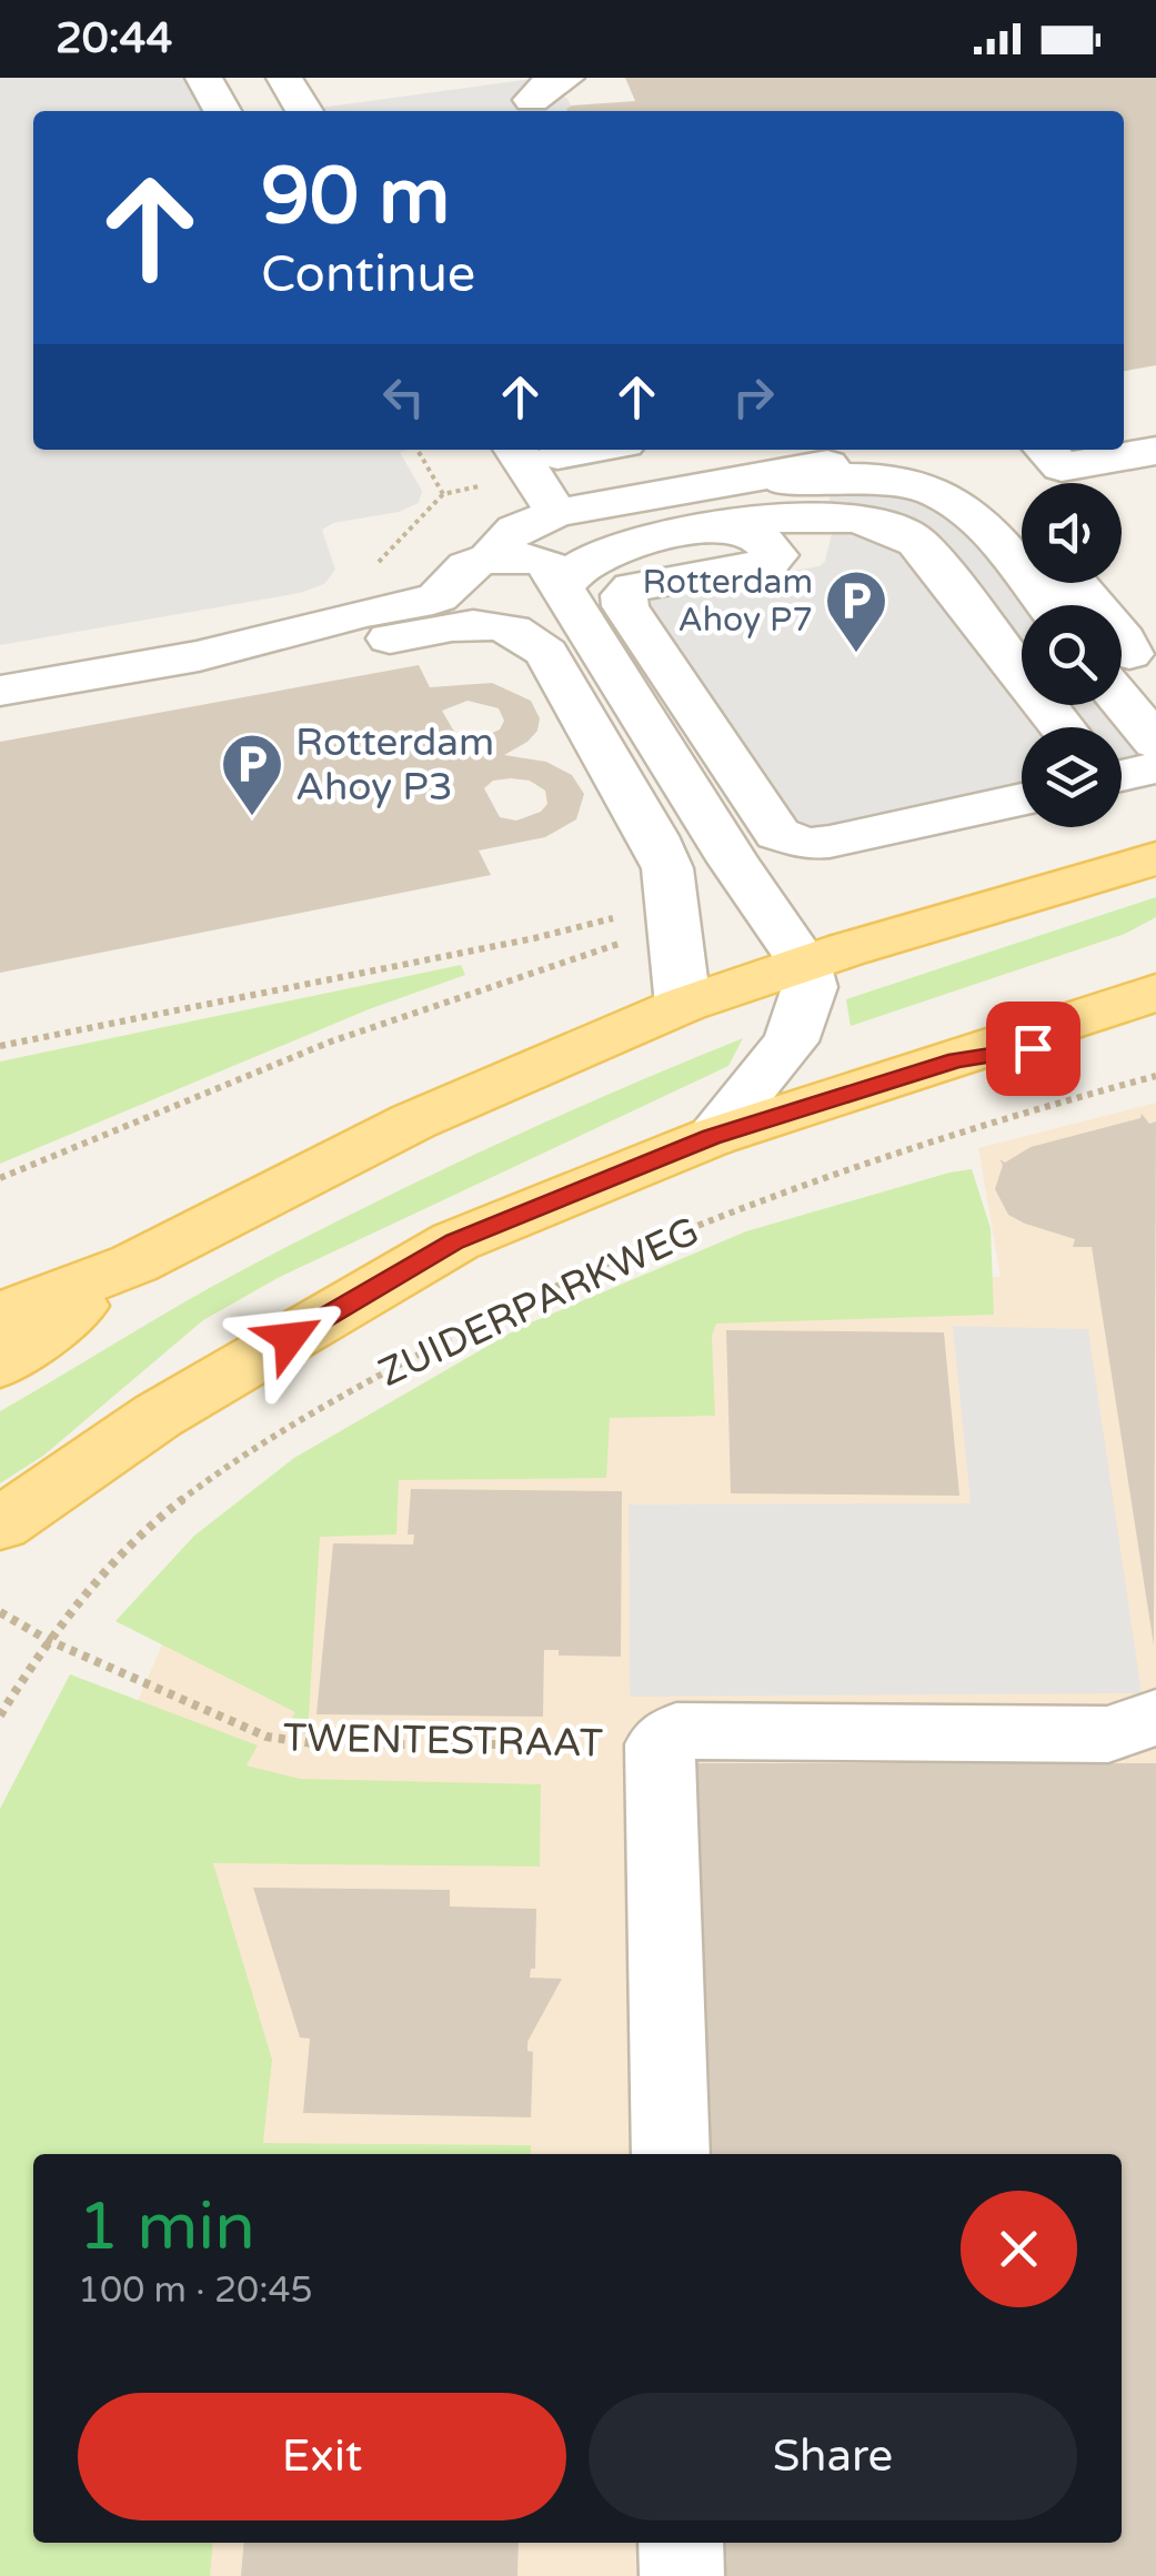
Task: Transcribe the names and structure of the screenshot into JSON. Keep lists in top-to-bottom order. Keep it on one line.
{"streets":{"main road":["ZUIDERPARKWEG"],"street":["TWENTESTRAAT"]},"crossings":[["ZUIDERPARKWEG","TWENTESTRAAT"]],"places":{"parking":["Rotterdam Ahoy P7","Rotterdam Ahoy P3"]},"page":{"status":"20:44","turn":["90 m","Continue"],"heading":["1 min","100 m · 20:45"],"buttons":["Exit","Share"]}}
